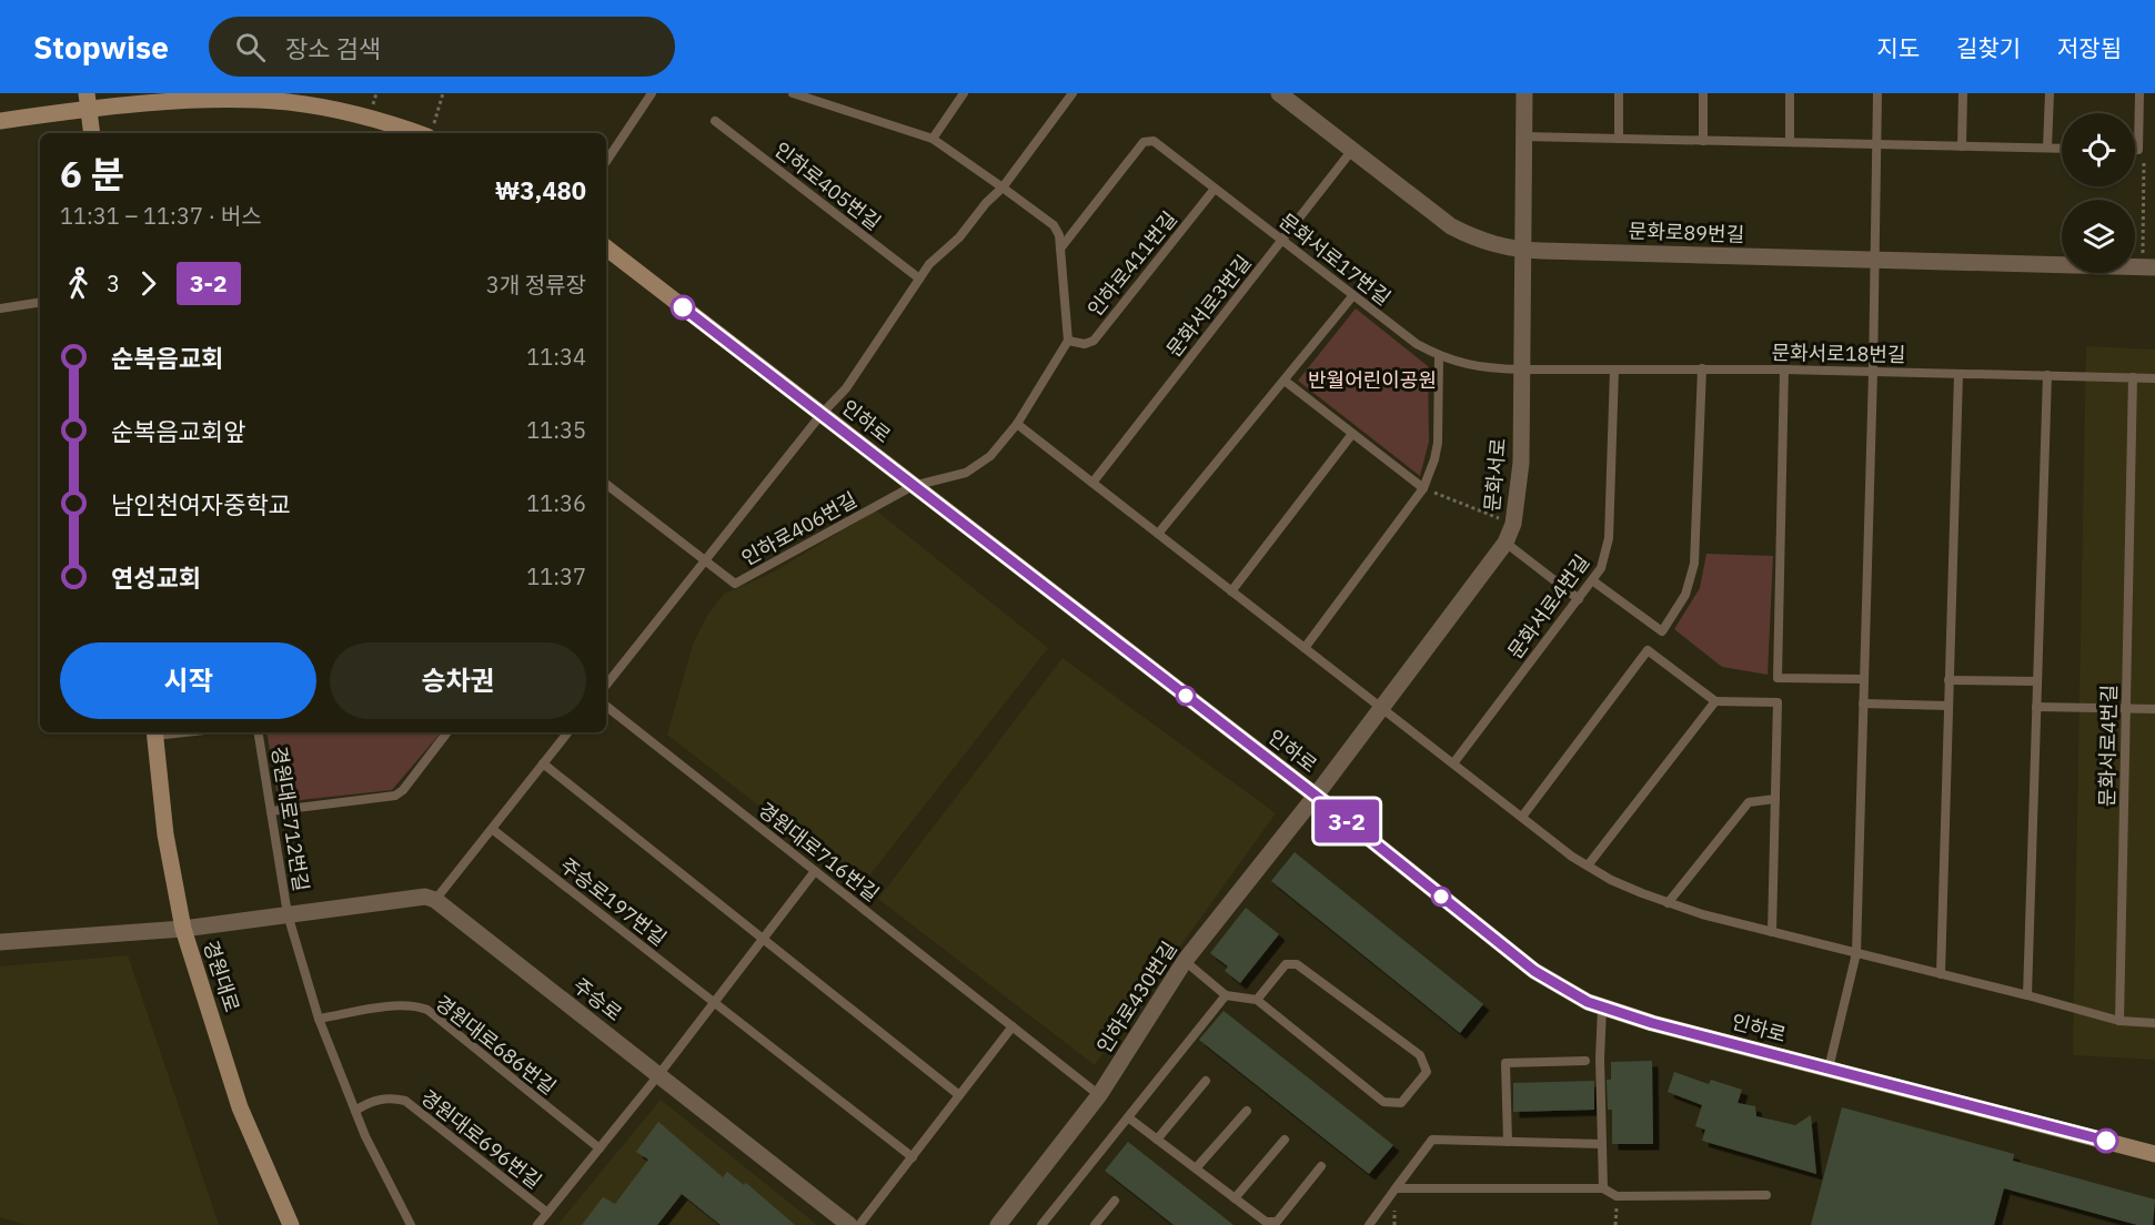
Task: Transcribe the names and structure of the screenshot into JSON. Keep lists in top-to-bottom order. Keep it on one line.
{"streets":{"main road":["인하로","경원대로"],"street":["문화로89번길","문화서로","인하로430번길","주승로"],"lane":["인하로405번길","문화서로17번길","인하로411번길","문화서로3번길","문화서로18번길","인하로406번길","문화서로4번길","경원대로712번길","경원대로716번길","주승로197번길","경원대로686번길","경원대로696번길"]},"crossings":[["문화로89번길","문화서로3번길"],["문화로89번길","문화서로"],["문화서로17번길","인하로411번길"],["문화서로17번길","문화서로3번길"],["문화서로17번길","문화서로18번길"],["문화서로17번길","문화서로"],["문화서로18번길","문화서로"],["문화서로18번길","문화서로4번길"],["인하로","문화서로"],["인하로","인하로406번길"],["인하로","인하로430번길"],["문화서로","인하로430번길"],["경원대로716번길","인하로430번길"]],"parks":["반월어린이공원"],"lines":["bus line 3-2"],"page":{"header":"Stopwise","search":"장소 검색","nav":["지도","길찾기","저장됨"],"on_map":"3-2","heading":["6 분","11:31 – 11:37 · 버스","₩3,480"],"legs":["3","3-2","3개 정류장"],"list":[{"name":"순복음교회","value":"11:34"},{"name":"순복음교회앞","value":"11:35"},{"name":"남인천여자중학교","value":"11:36"},{"name":"연성교회","value":"11:37"}],"buttons":["시작","승차권"]}}
